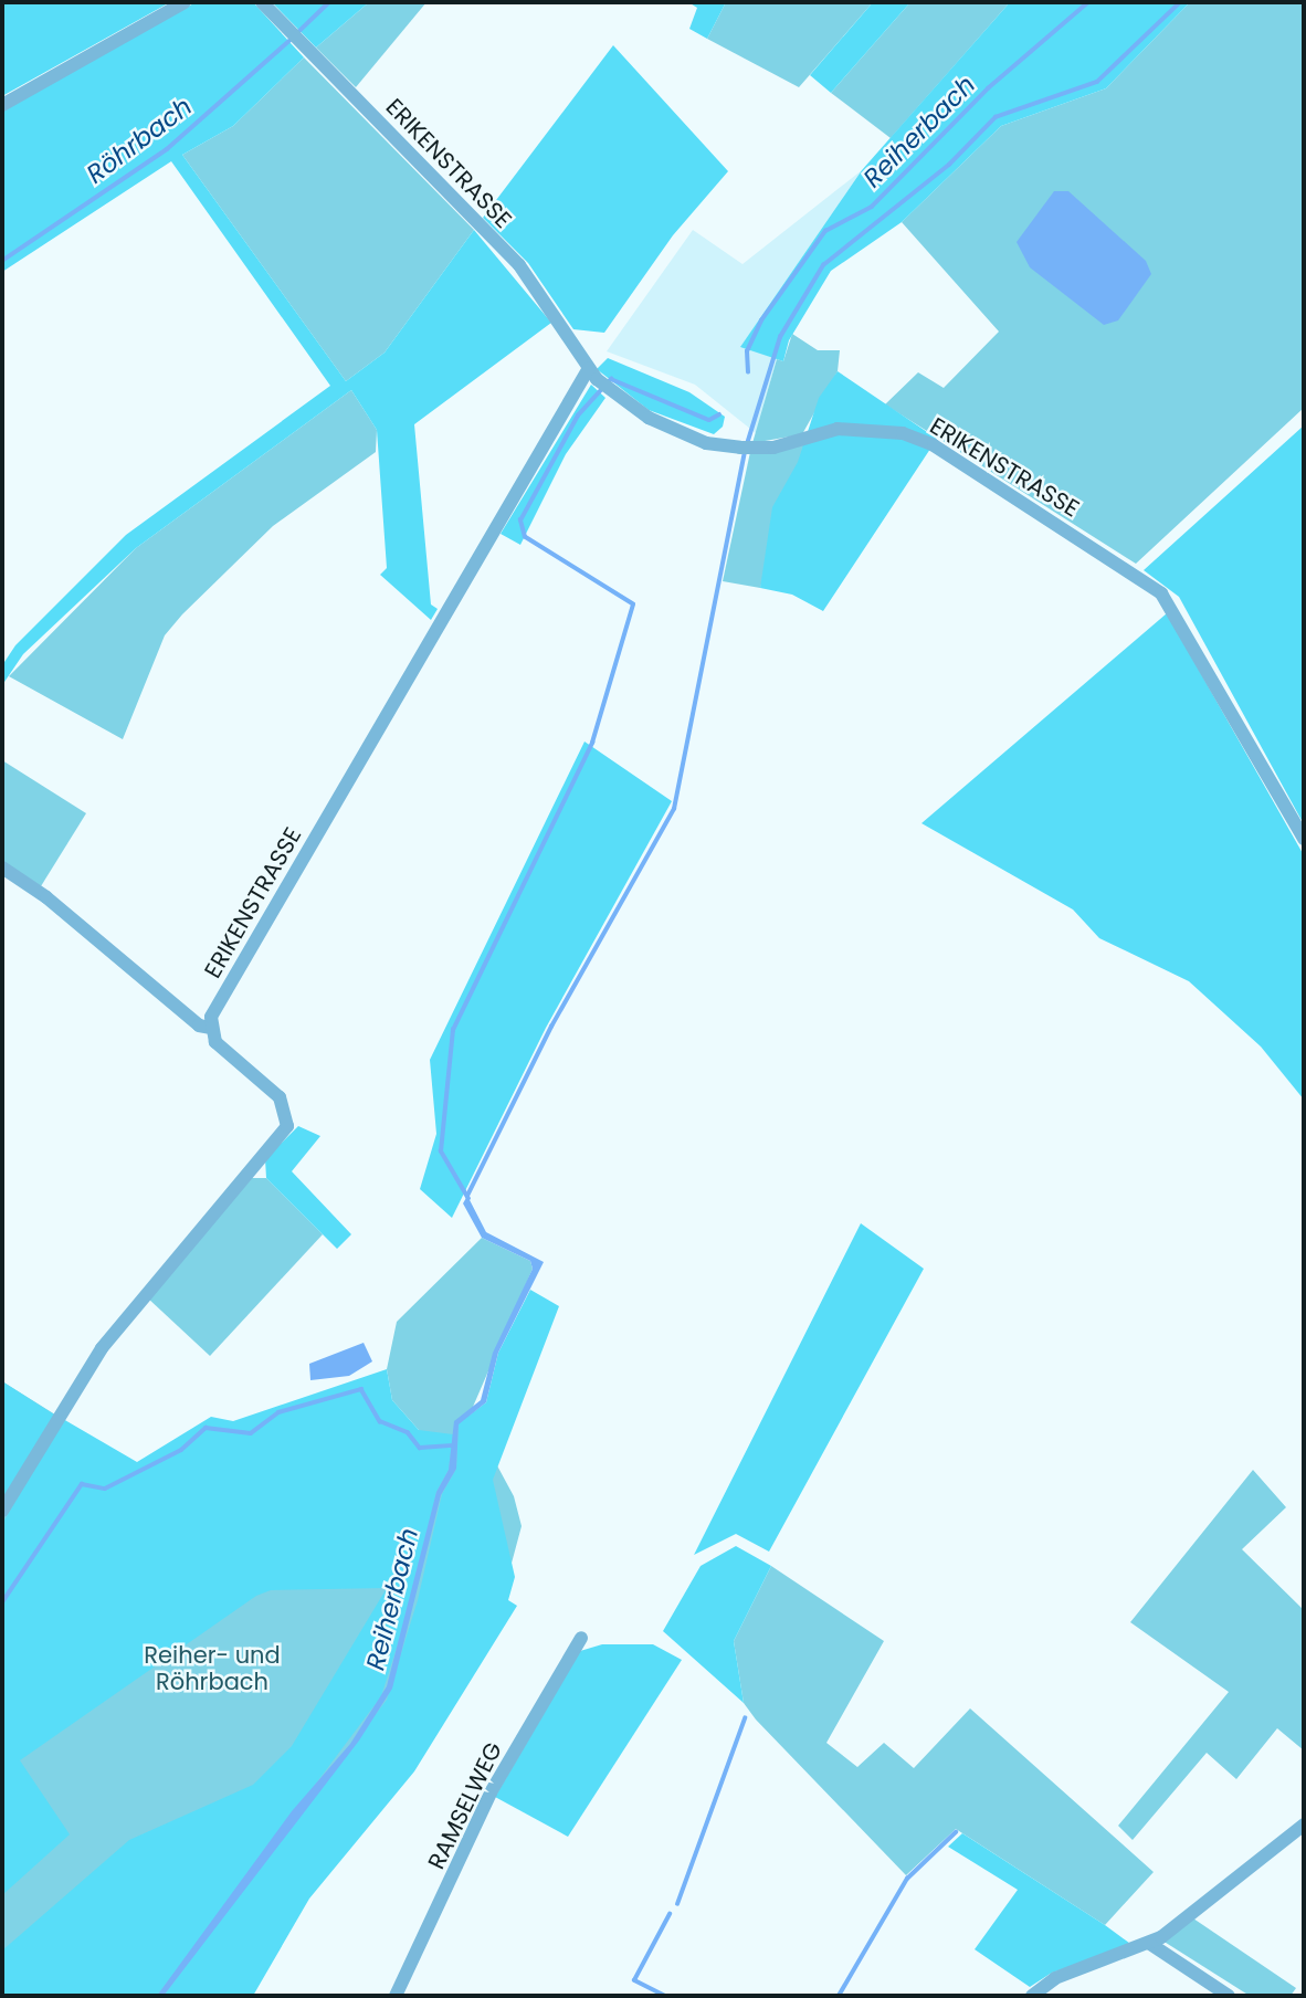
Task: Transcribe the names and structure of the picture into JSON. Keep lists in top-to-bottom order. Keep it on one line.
{"streets":{"street":["ERIKENSTRASSE","RAMSELWEG"]},"water":["Reiherbach","Röhrbach"],"parks":["Reiher- und Röhrbach"]}
